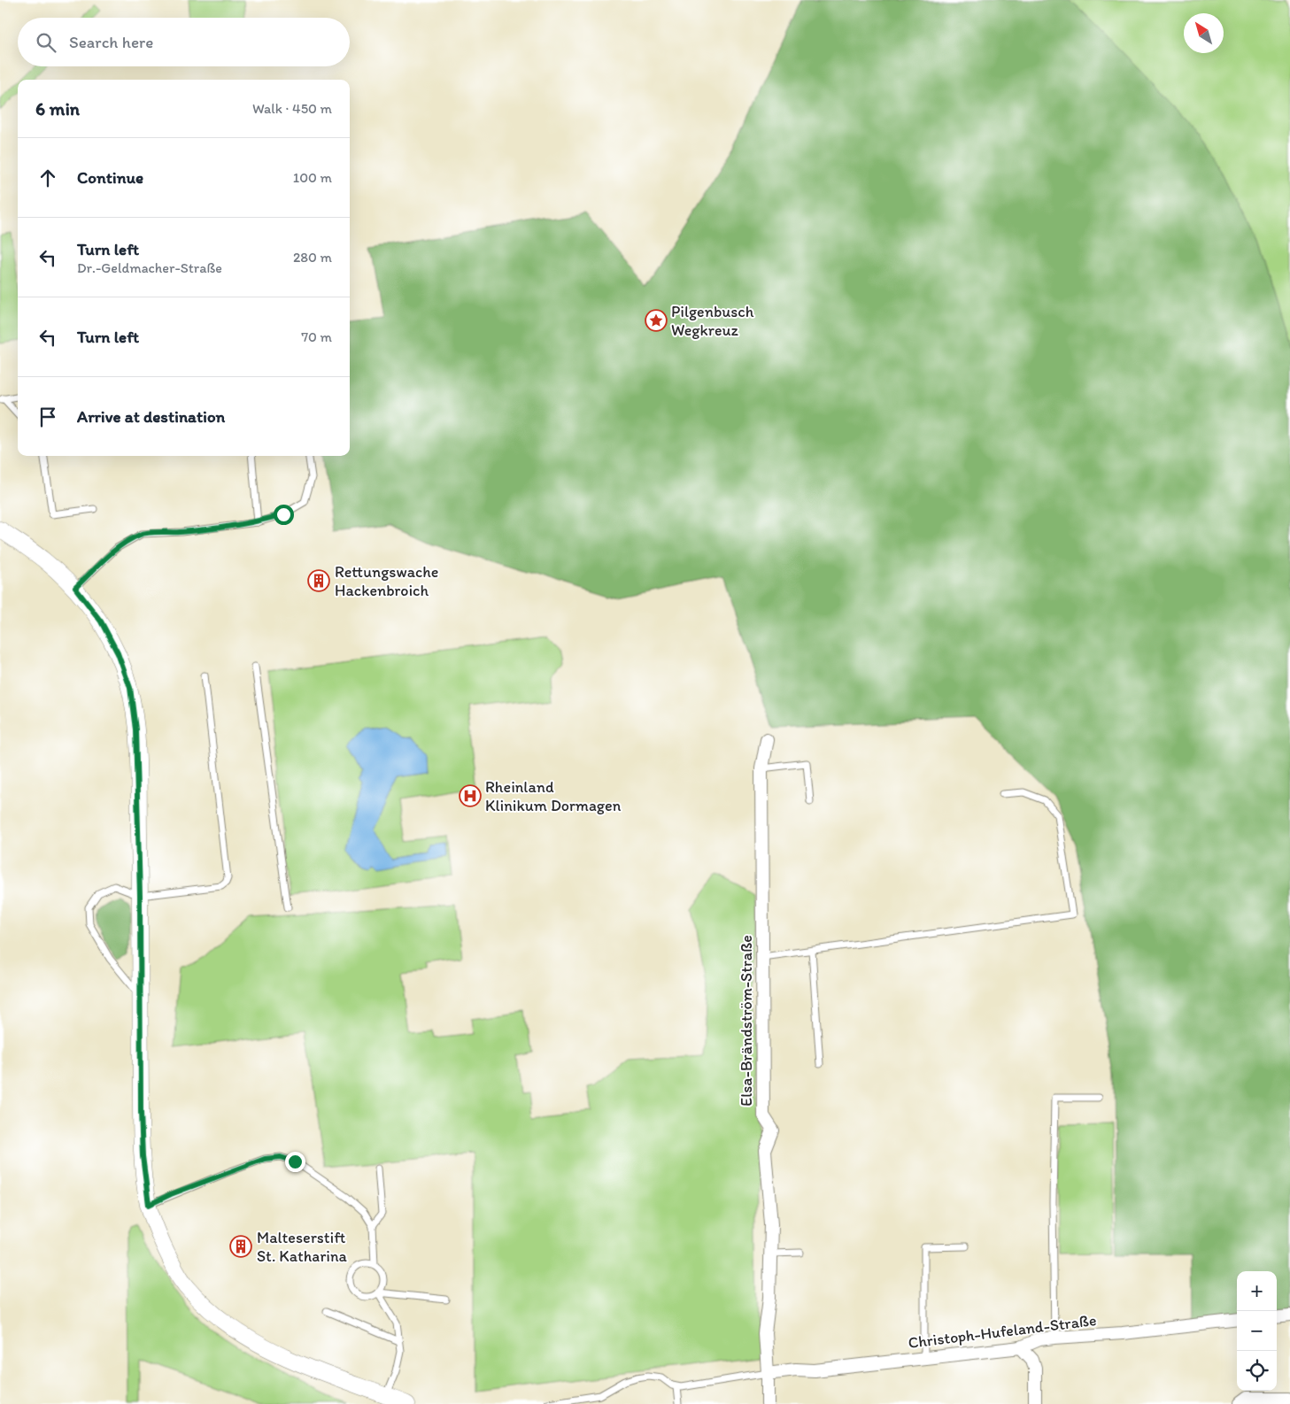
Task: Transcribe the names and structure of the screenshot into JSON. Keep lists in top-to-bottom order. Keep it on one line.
{"streets":{"street":["Elsa-Brändström-Straße","Christoph-Hufeland-Straße"]},"crossings":[["Elsa-Brändström-Straße","Christoph-Hufeland-Straße"]],"places":{"place":["Pilgenbusch Wegkreuz"],"building":["Rettungswache Hackenbroich","Malteserstift St. Katharina"],"hospital":["Rheinland Klinikum Dormagen"]},"north":"top left","page":{"search":"Search here","heading":["6 min","Walk · 450 m"],"list":[["Continue","100 m"],["Turn left","Dr.-Geldmacher-Straße","280 m"],["Turn left","70 m"],"Arrive at destination"],"map_buttons":["+","−"]}}
